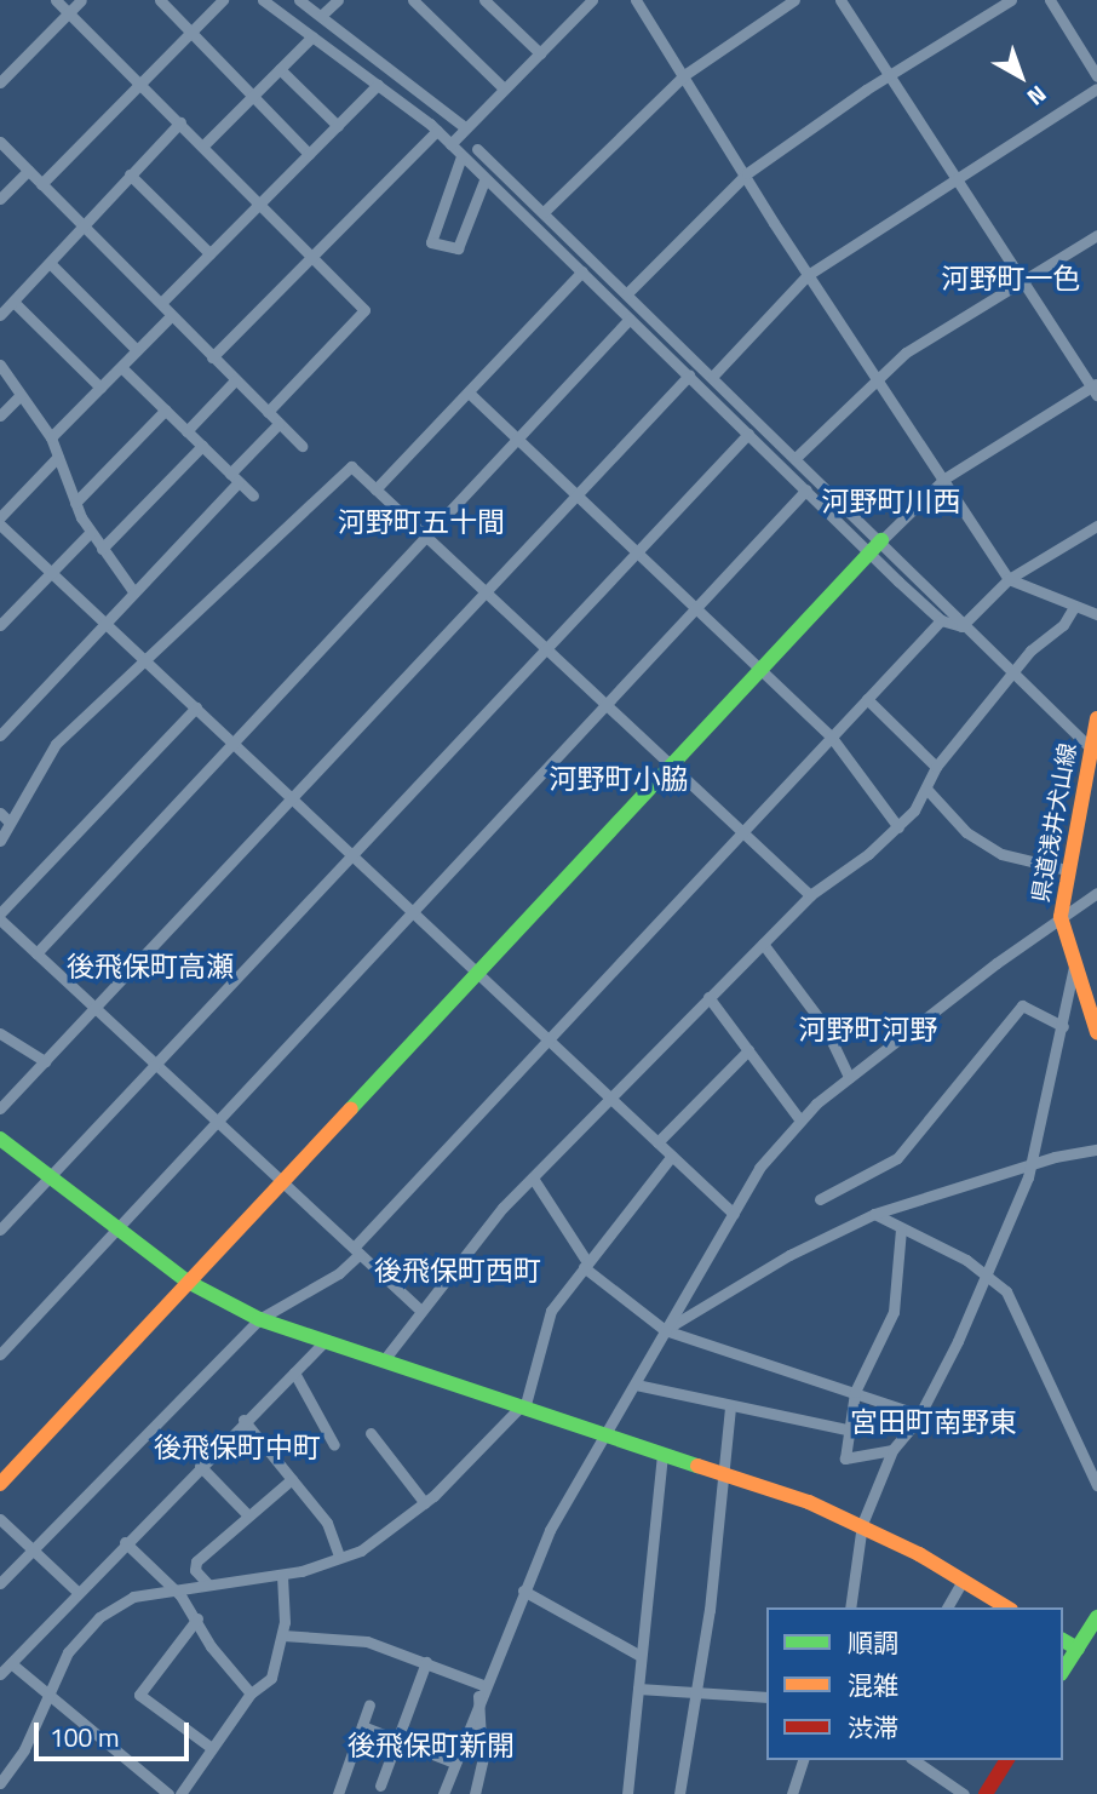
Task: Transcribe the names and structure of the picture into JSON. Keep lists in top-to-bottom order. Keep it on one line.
{"streets":{"street":["県道浅井犬山線"]},"districts":["河野町一色","河野町川西","河野町五十間","河野町小脇","後飛保町高瀬","河野町河野","後飛保町西町","宮田町南野東","後飛保町中町","後飛保町新開"],"legend":["順調","混雑","渋滞"],"scale_bar":"100 m","north":"bottom right"}
